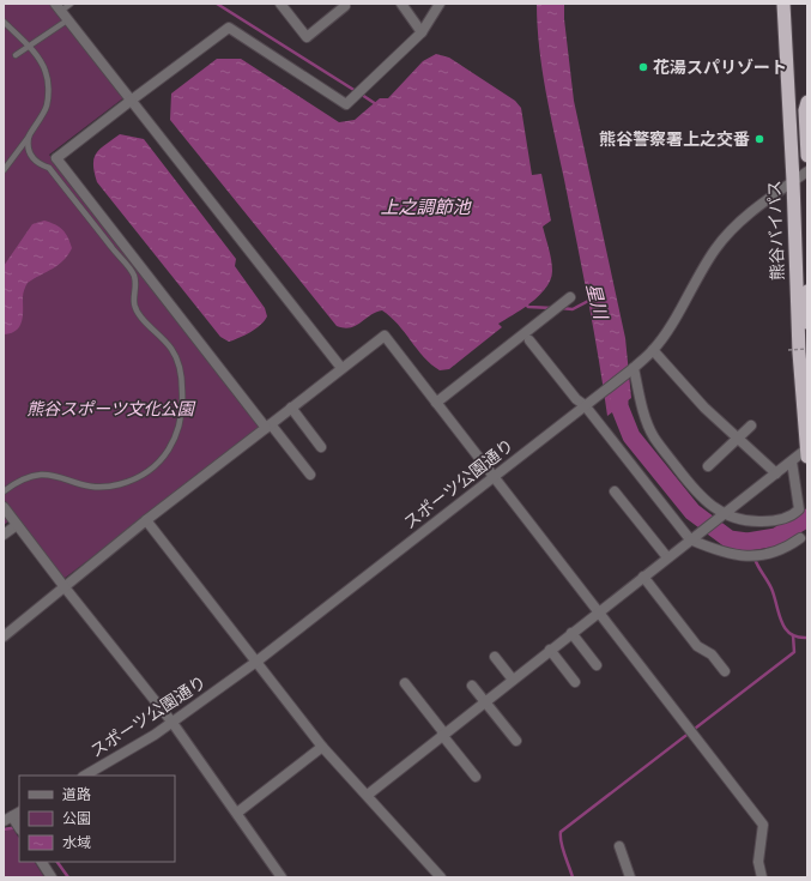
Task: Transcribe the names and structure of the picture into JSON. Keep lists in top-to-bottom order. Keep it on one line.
{"streets":{"highway":["熊谷バイパス"],"street":["スポーツ公園通り"]},"crossings":[["熊谷バイパス","スポーツ公園通り"]],"water":["上之調節池","星川"],"parks":["熊谷スポーツ文化公園"],"places":["花湯スパリゾート","熊谷警察署上之交番"],"legend":["道路","公園","水域"]}
